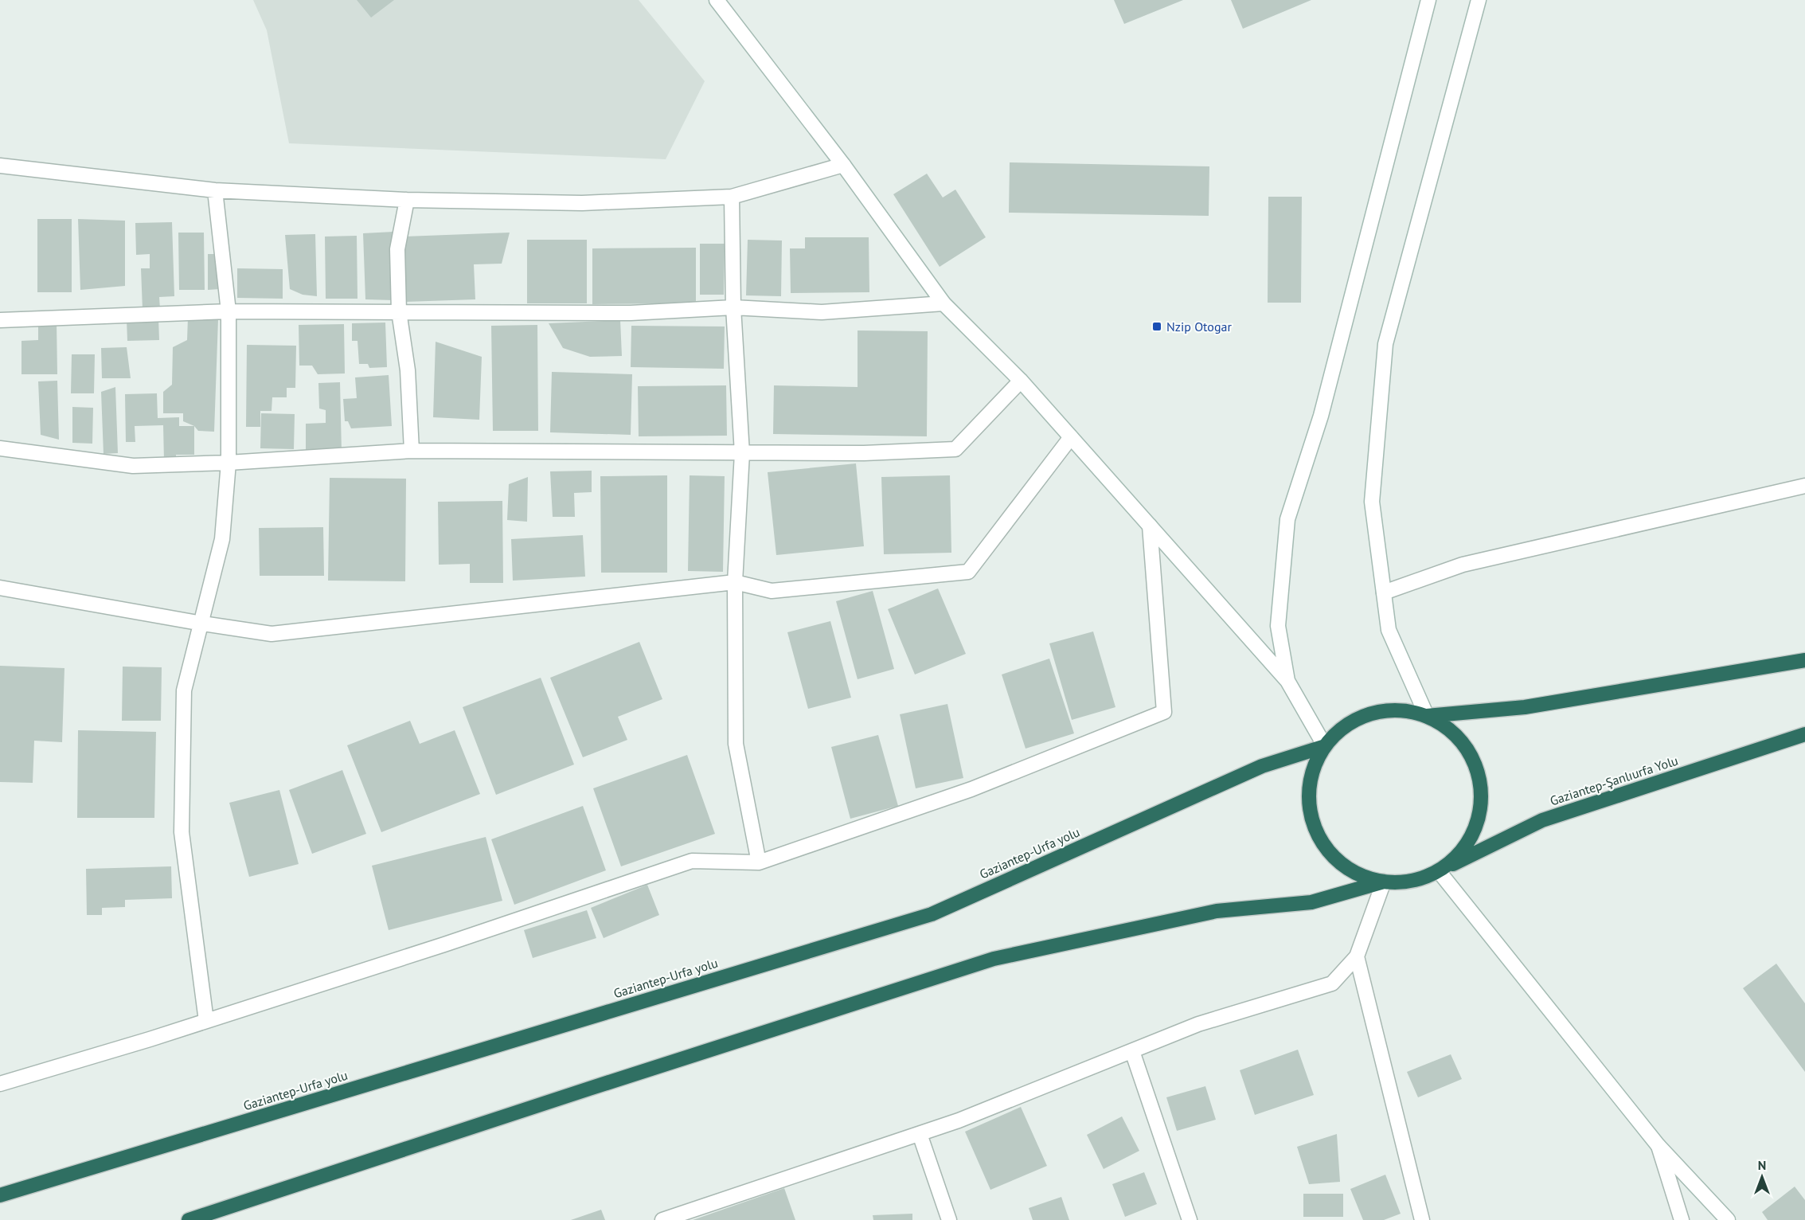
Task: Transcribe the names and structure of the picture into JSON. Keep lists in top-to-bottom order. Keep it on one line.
{"streets":{"highway":["Gaziantep-Şanlıurfa Yolu","Gaziantep-Urfa yolu"]},"places":{"transit":["Nzip Otogar"]},"north":"top"}
